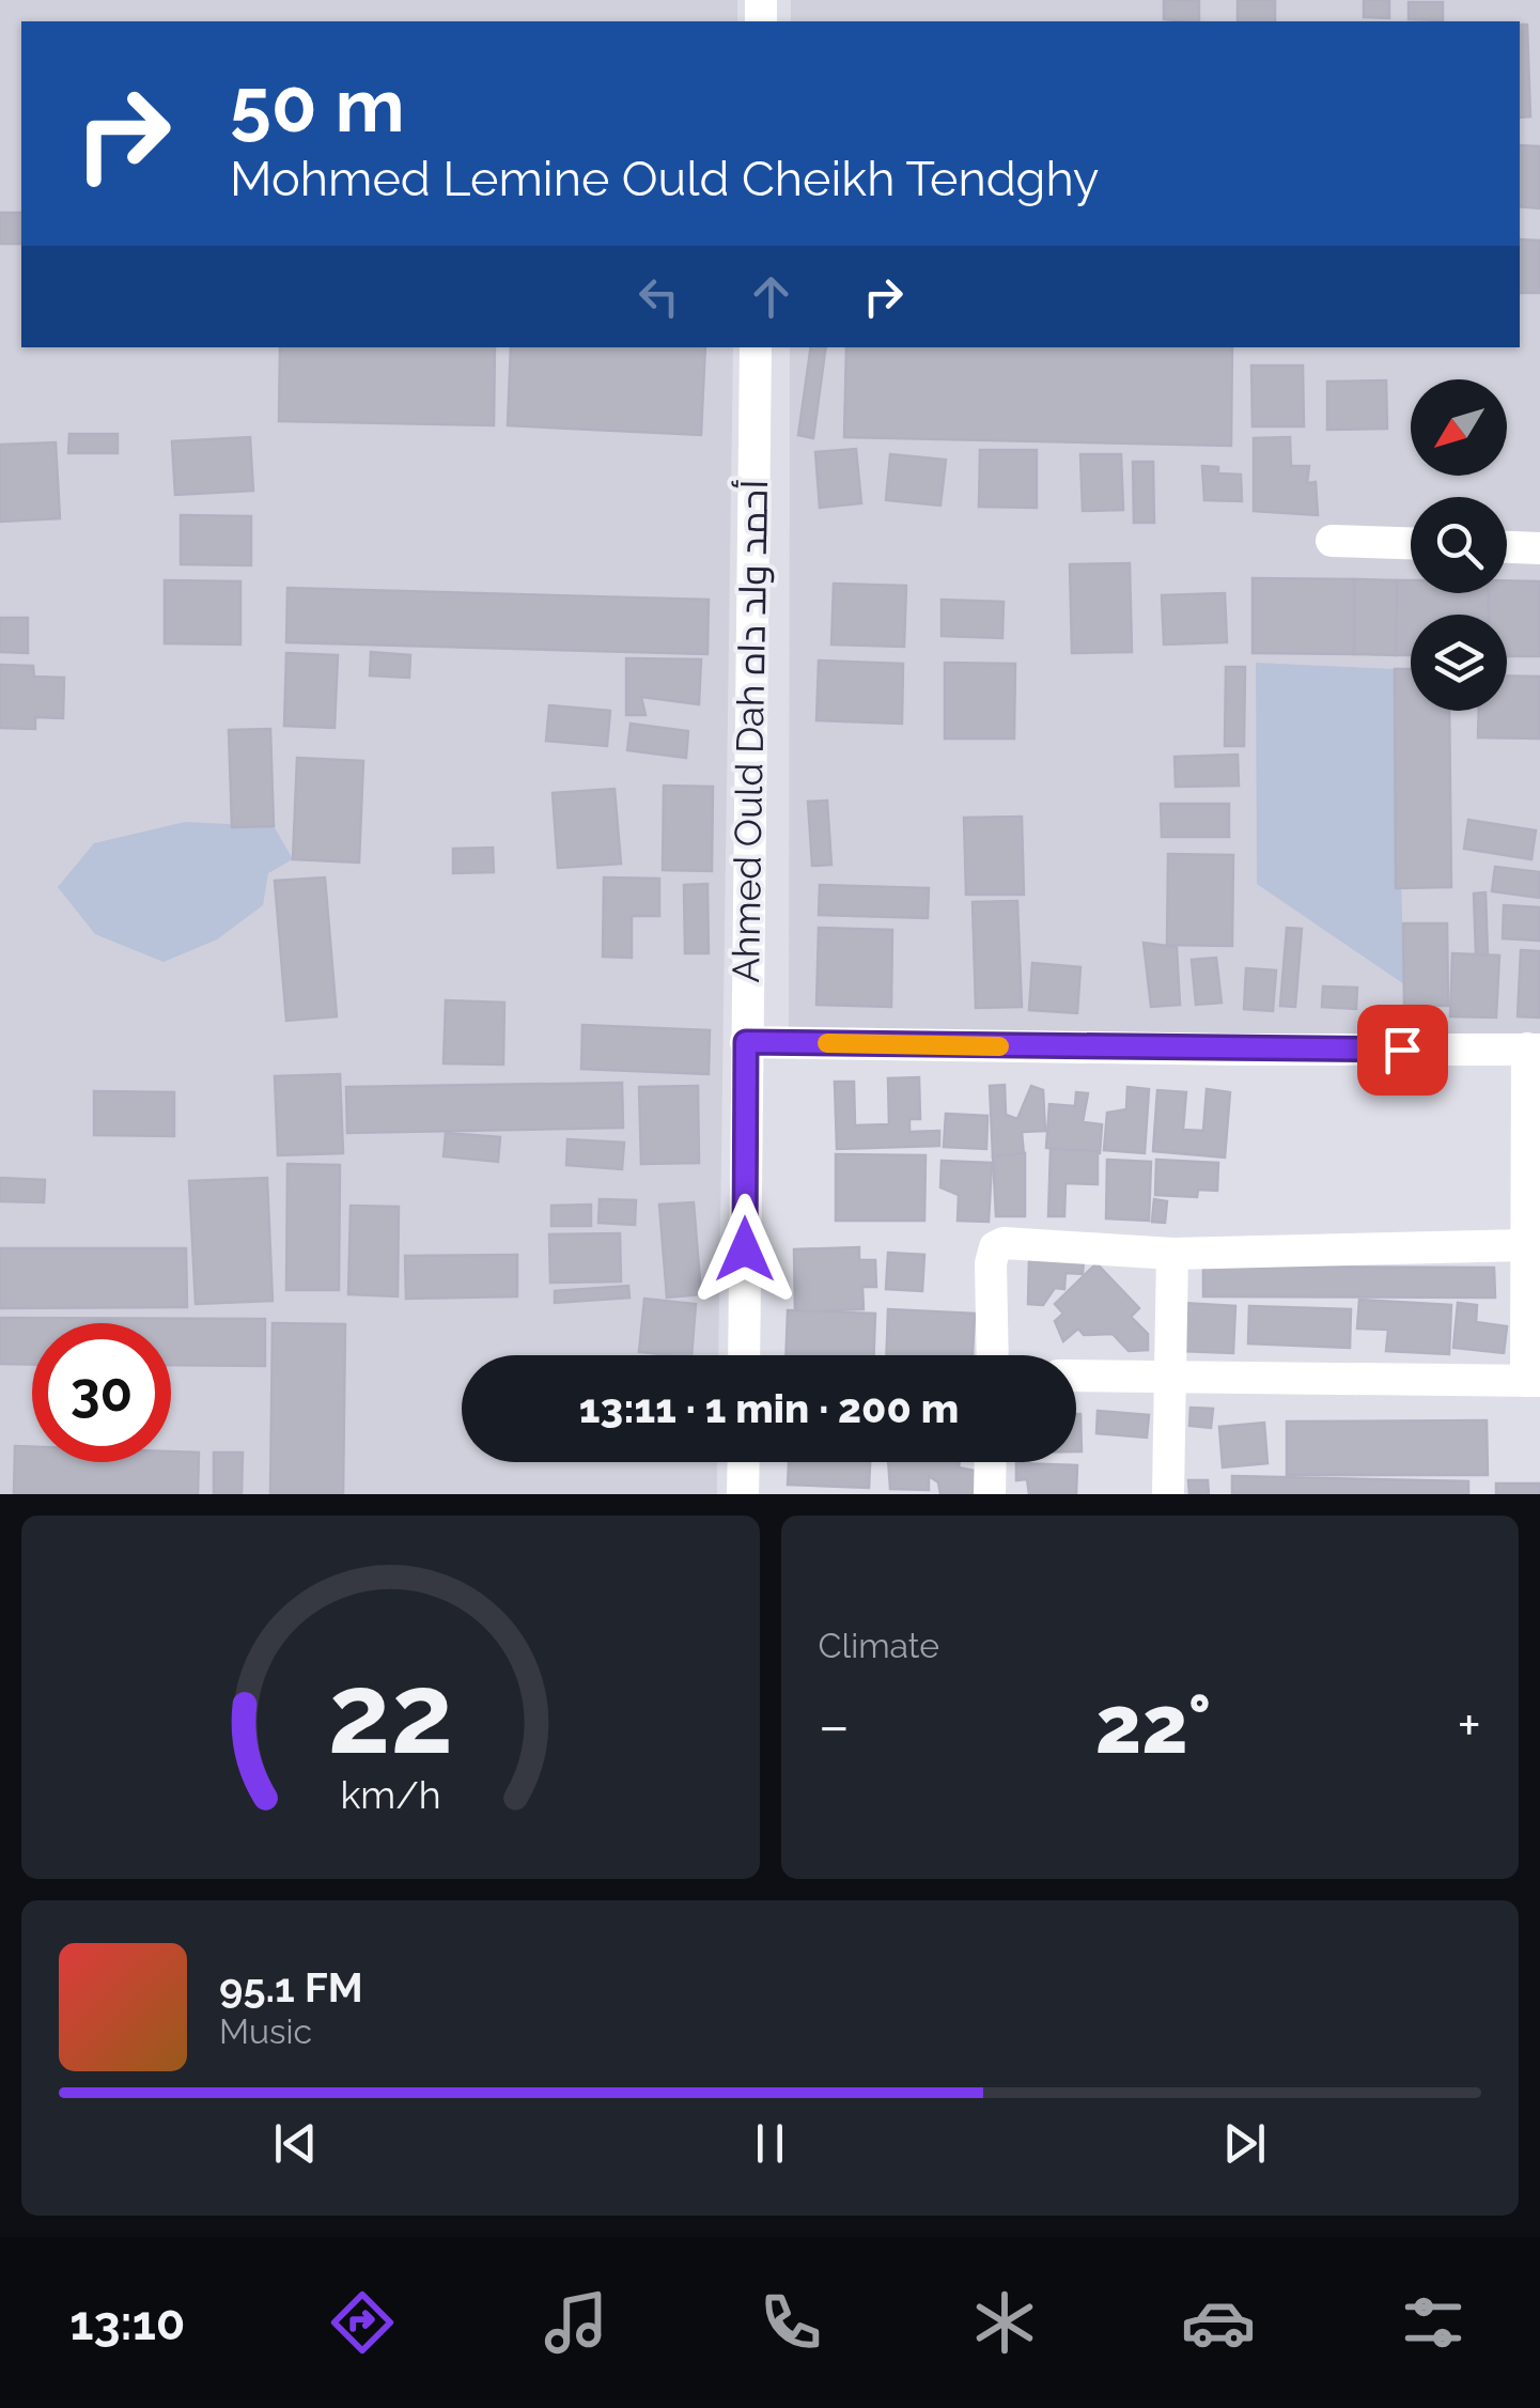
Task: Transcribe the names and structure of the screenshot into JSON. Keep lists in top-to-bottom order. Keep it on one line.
{"streets":{"street":["Ahmed Ould Dah أحمد ولد داه"]},"north":"bottom left","page":{"turn":["50 m","Mohmed Lemine Ould Cheikh Tendghy"],"limit":"30","trip":"13:11 · 1 min · 200 m","tile":"Climate","heat":["−","22°","+"],"song":["95.1 FM","Music"],"tabs":"13:10","gauge":["22","km/h"]}}
